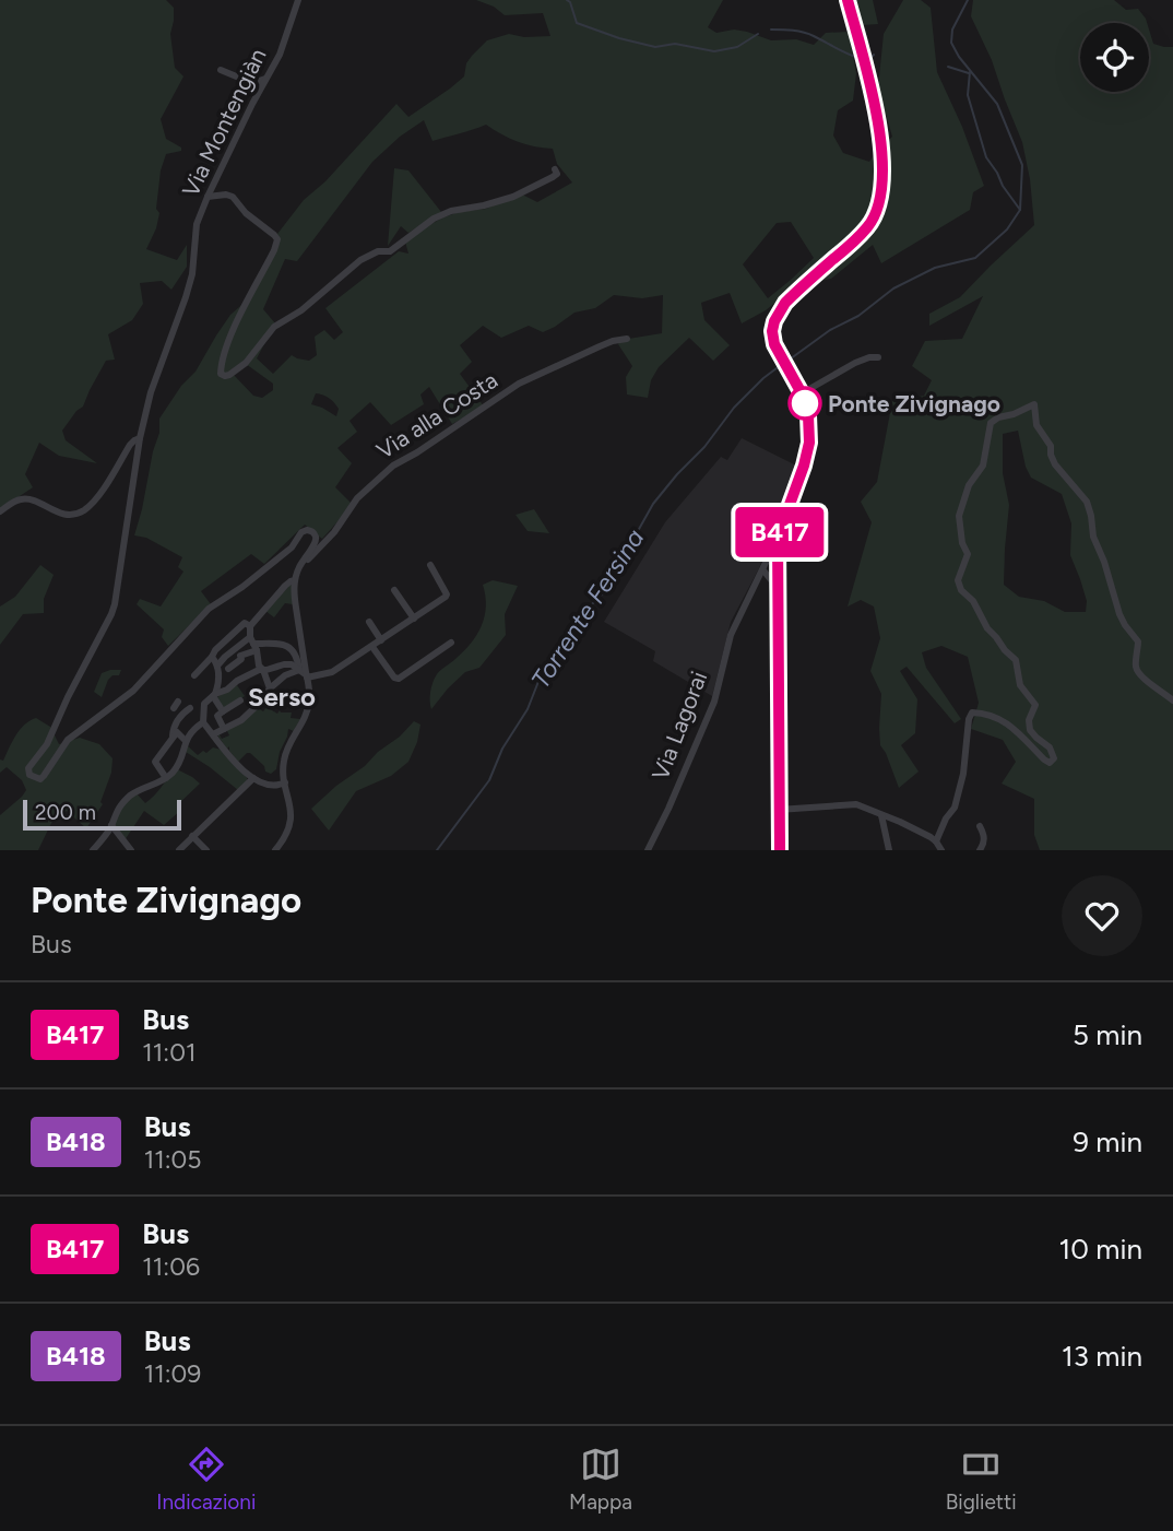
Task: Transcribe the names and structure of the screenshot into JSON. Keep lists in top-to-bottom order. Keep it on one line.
{"streets":{"main road":["Via Lagorai"],"street":["Via Montengiàn","Via alla Costa"]},"crossings":[["Via Montengiàn","Via alla Costa"]],"districts":["Serso"],"water":["Torrente Fersina"],"places":["Ponte Zivignago"],"lines":["bus line B417"],"scale_bar":"200 m","page":{"on_map":"B417","scale":"200 m","heading":["Ponte Zivignago","Bus"],"list":[{"mark":"B417","name":"Bus","note":"11:01","value":"5 min"},{"mark":"B418","name":"Bus","note":"11:05","value":"9 min"},{"mark":"B417","name":"Bus","note":"11:06","value":"10 min"},{"mark":"B418","name":"Bus","note":"11:09","value":"13 min"}],"tabs":["Indicazioni","Mappa","Biglietti"]}}
